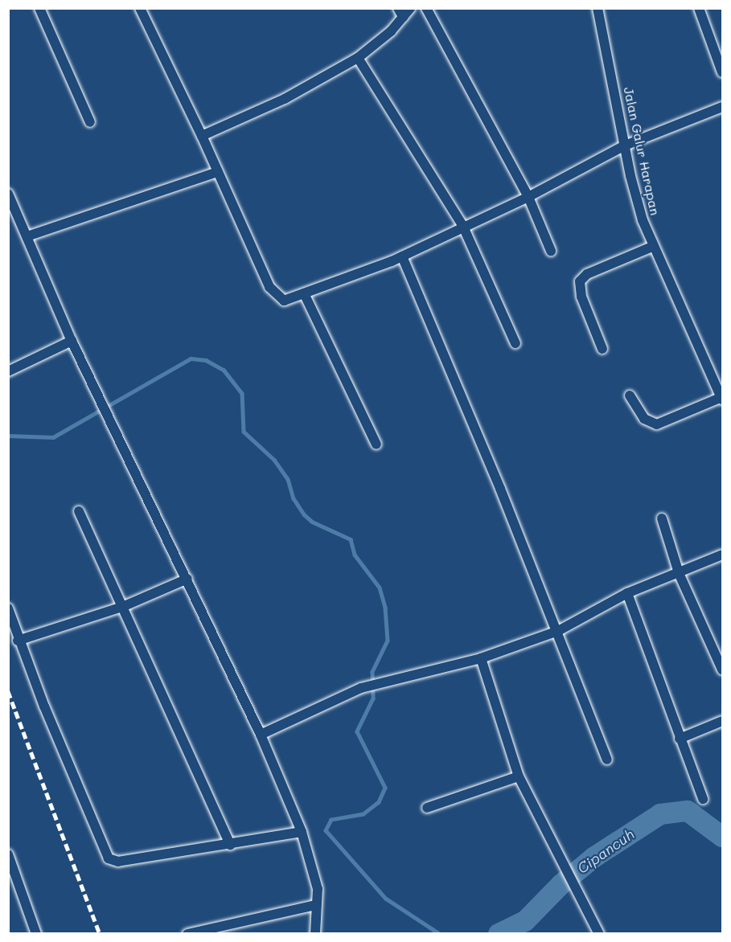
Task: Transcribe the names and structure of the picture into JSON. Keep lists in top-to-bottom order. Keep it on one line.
{"streets":{"street":["Jalan Galur Harapan"]},"water":["Cipancuh"]}
